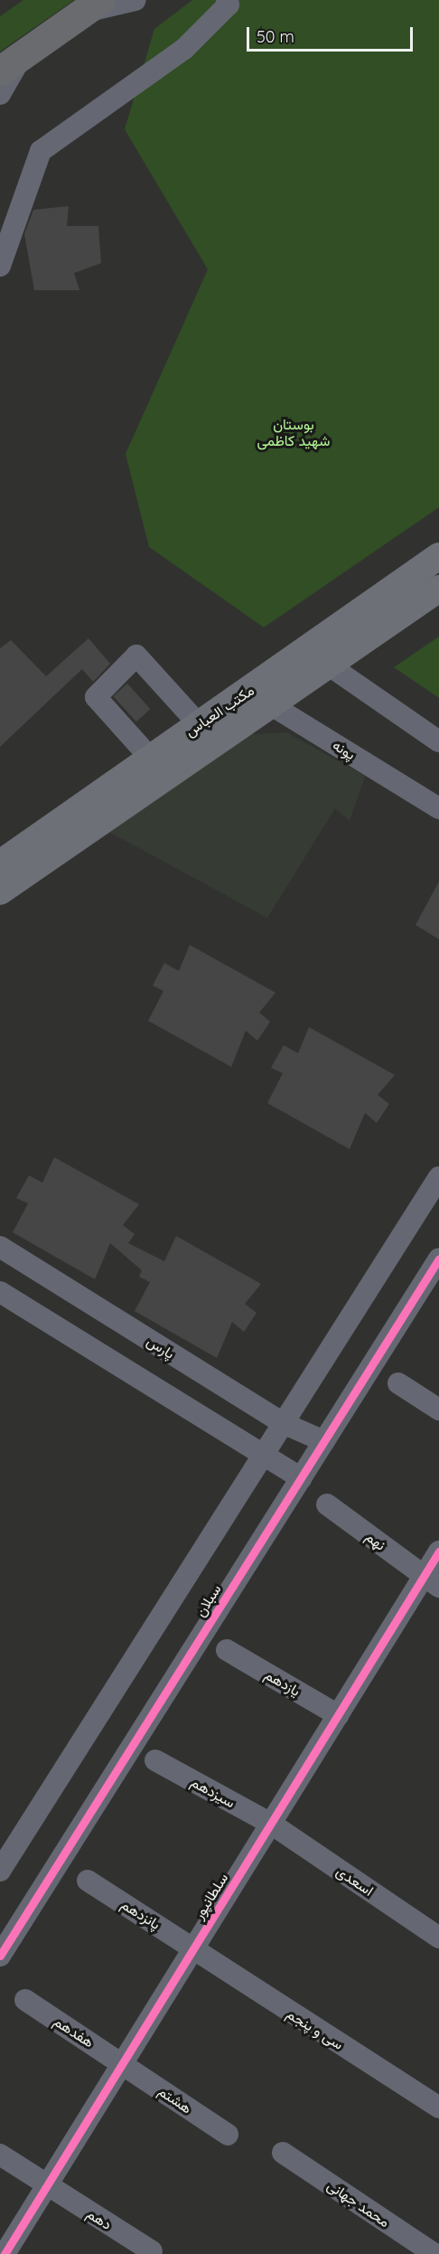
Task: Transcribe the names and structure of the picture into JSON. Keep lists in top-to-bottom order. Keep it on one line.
{"streets":{"main road":["مکتب العباس"],"street":["پونه","پارس","نهم","سبلان","یازدهم","سیزدهم","اسعدی","سلطانپور","پانزدهم","سی و پنجم","هفدهم","هشتم","محمد جهانی","دهم"]},"crossings":[["مکتب العباس","پونه"],["پارس","سبلان"],["نهم","سلطانپور"],["یازدهم","سلطانپور"],["سیزدهم","اسعدی"],["سیزدهم","سلطانپور"],["اسعدی","سلطانپور"],["سلطانپور","پانزدهم"],["سلطانپور","سی و پنجم"],["سلطانپور","هفدهم"],["سلطانپور","هشتم"],["سلطانپور","دهم"],["پانزدهم","سی و پنجم"],["هفدهم","هشتم"]],"parks":["بوستان شهید کاظمی"],"scale_bar":"50 m"}
